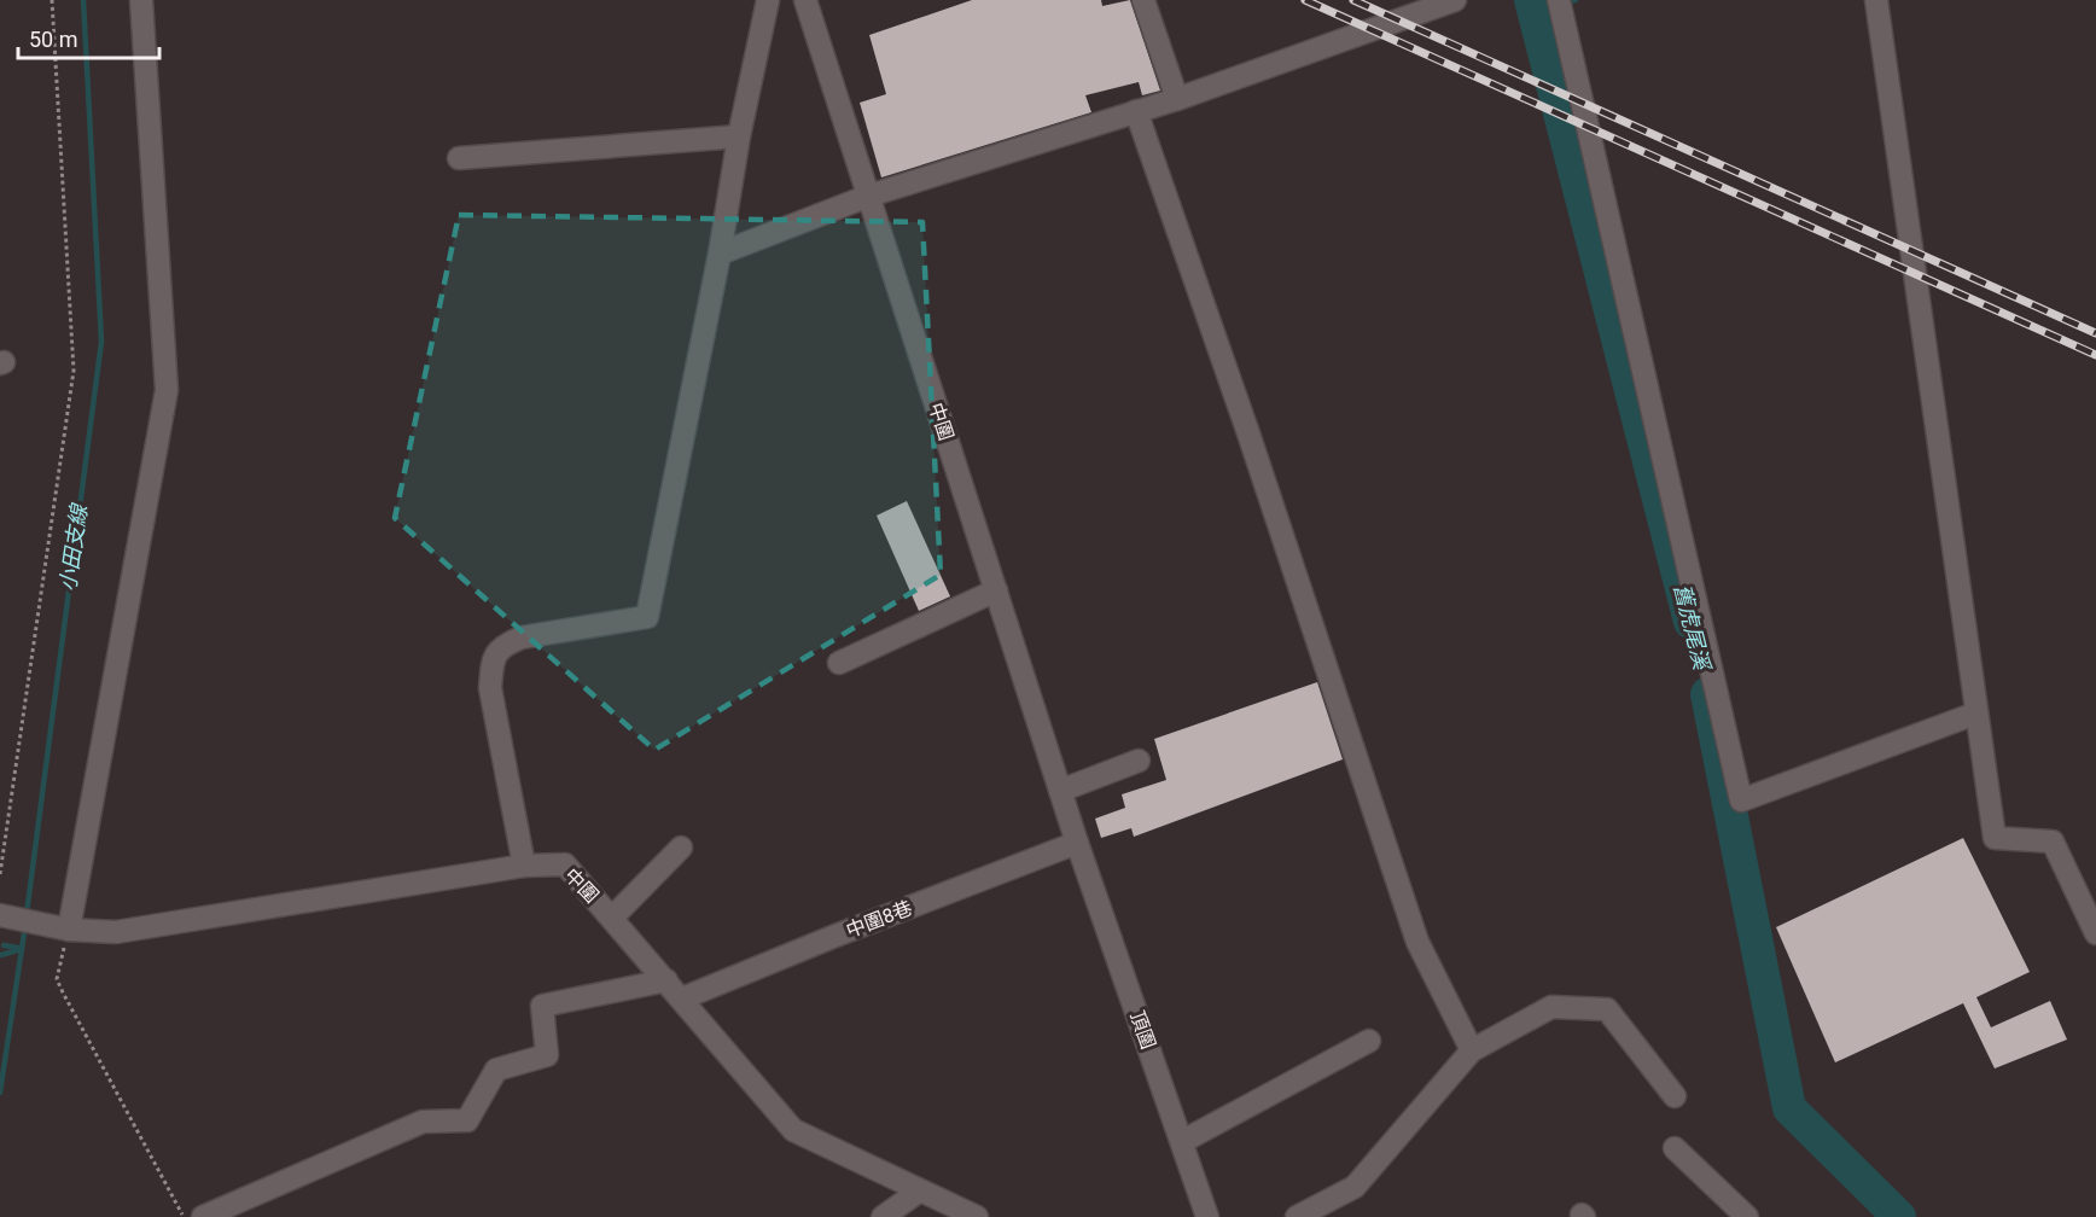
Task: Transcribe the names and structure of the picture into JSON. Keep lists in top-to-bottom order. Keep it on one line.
{"streets":{"street":["中圍","中圍8巷","頂圍"]},"crossings":[["中圍","中圍8巷"],["中圍","頂圍"],["中圍8巷","頂圍"]],"water":["小田支線","舊虎尾溪"],"scale_bar":"50 m"}
